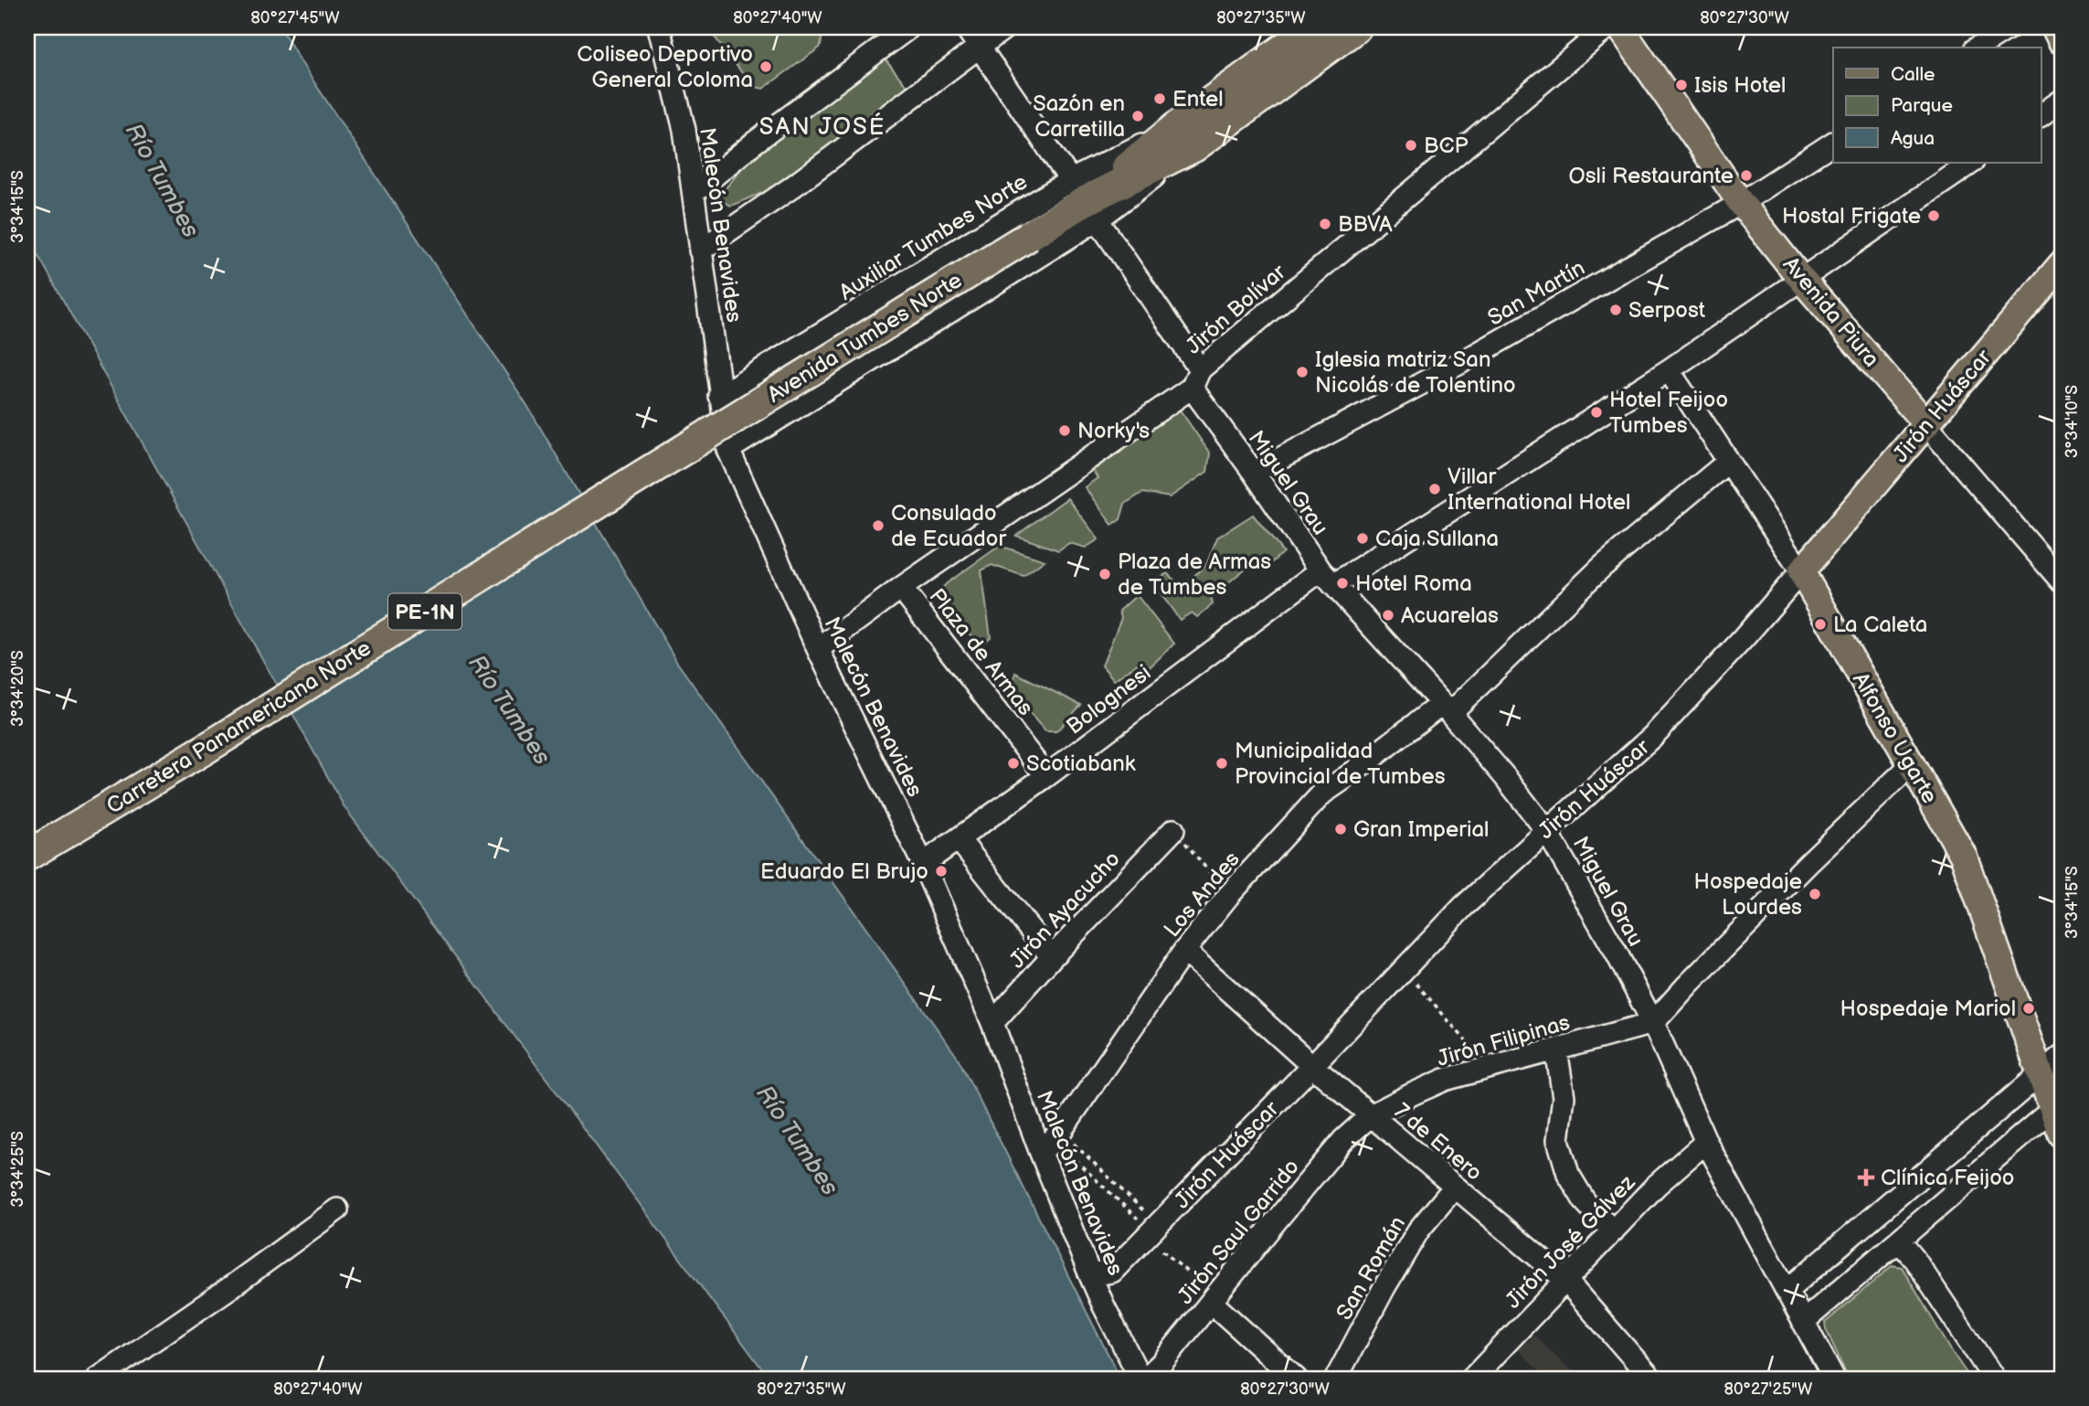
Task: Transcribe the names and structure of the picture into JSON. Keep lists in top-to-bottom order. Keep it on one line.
{"streets":{"highway":["Avenida Tumbes Norte","PE-1N","Carretera Panamericana Norte"],"main road":["Avenida Piura","Jirón Huáscar","Alfonso Ugarte"],"street":["Malecón Benavides","Auxiliar Tumbes Norte","San Martín","Jirón Bolívar","Miguel Grau","Plaza de Armas","Bolognesi","Los Andes","Jirón Ayacucho","Jirón Filipinas","7 de Enero","Jirón Saul Garrido","Jirón José Gálvez","San Román"]},"crossings":[["Malecón Benavides","Auxiliar Tumbes Norte"],["Malecón Benavides","Jirón Bolívar"],["Malecón Benavides","Jirón Huáscar"],["Malecón Benavides","Bolognesi"],["Malecón Benavides","Los Andes"],["Malecón Benavides","Jirón Ayacucho"],["Malecón Benavides","Jirón Saul Garrido"],["Auxiliar Tumbes Norte","Avenida Tumbes Norte"],["Auxiliar Tumbes Norte","Miguel Grau"],["San Martín","Avenida Piura"],["San Martín","Miguel Grau"],["Jirón Bolívar","Miguel Grau"],["Jirón Bolívar","Plaza de Armas"],["Avenida Piura","Jirón Huáscar"],["Avenida Piura","Bolognesi"],["Avenida Tumbes Norte","Miguel Grau"],["Avenida Tumbes Norte","Carretera Panamericana Norte"],["Jirón Huáscar","Miguel Grau"],["Jirón Huáscar","Alfonso Ugarte"],["Jirón Huáscar","7 de Enero"],["Miguel Grau","Bolognesi"],["Miguel Grau","Los Andes"],["Miguel Grau","Jirón Filipinas"],["Miguel Grau","Jirón José Gálvez"],["Plaza de Armas","Bolognesi"],["Bolognesi","Alfonso Ugarte"],["Alfonso Ugarte","Los Andes"],["Los Andes","7 de Enero"],["Jirón Filipinas","7 de Enero"],["Jirón Filipinas","Jirón Saul Garrido"],["7 de Enero","Jirón Saul Garrido"],["7 de Enero","Jirón José Gálvez"],["7 de Enero","San Román"]],"districts":["SAN JOSÉ"],"water":["Río Tumbes"],"places":{"other":["Coliseo Deportivo General Coloma","Isis Hotel","Entel","Sazón en Carretilla","BCP","Osli Restaurante","Hostal Frigate","BBVA","Serpost","Iglesia matriz San Nicolás de Tolentino","Hotel Feijoo Tumbes","Norky's","Villar International Hotel","Consulado de Ecuador","Caja Sullana","Plaza de Armas de Tumbes","Hotel Roma","Acuarelas","La Caleta","Scotiabank","Municipalidad Provincial de Tumbes","Gran Imperial","Eduardo El Brujo","Hospedaje Lourdes","Hospedaje Mariol"],"health":["Clínica Feijoo"]},"legend":["Calle","Parque","Agua"],"coordinates":["80°27'45\"W","80°27'40\"W","80°27'35\"W","80°27'30\"W","3°34'15\"S","3°34'10\"S","3°34'20\"S","3°34'25\"S","80°27'25\"W"]}
